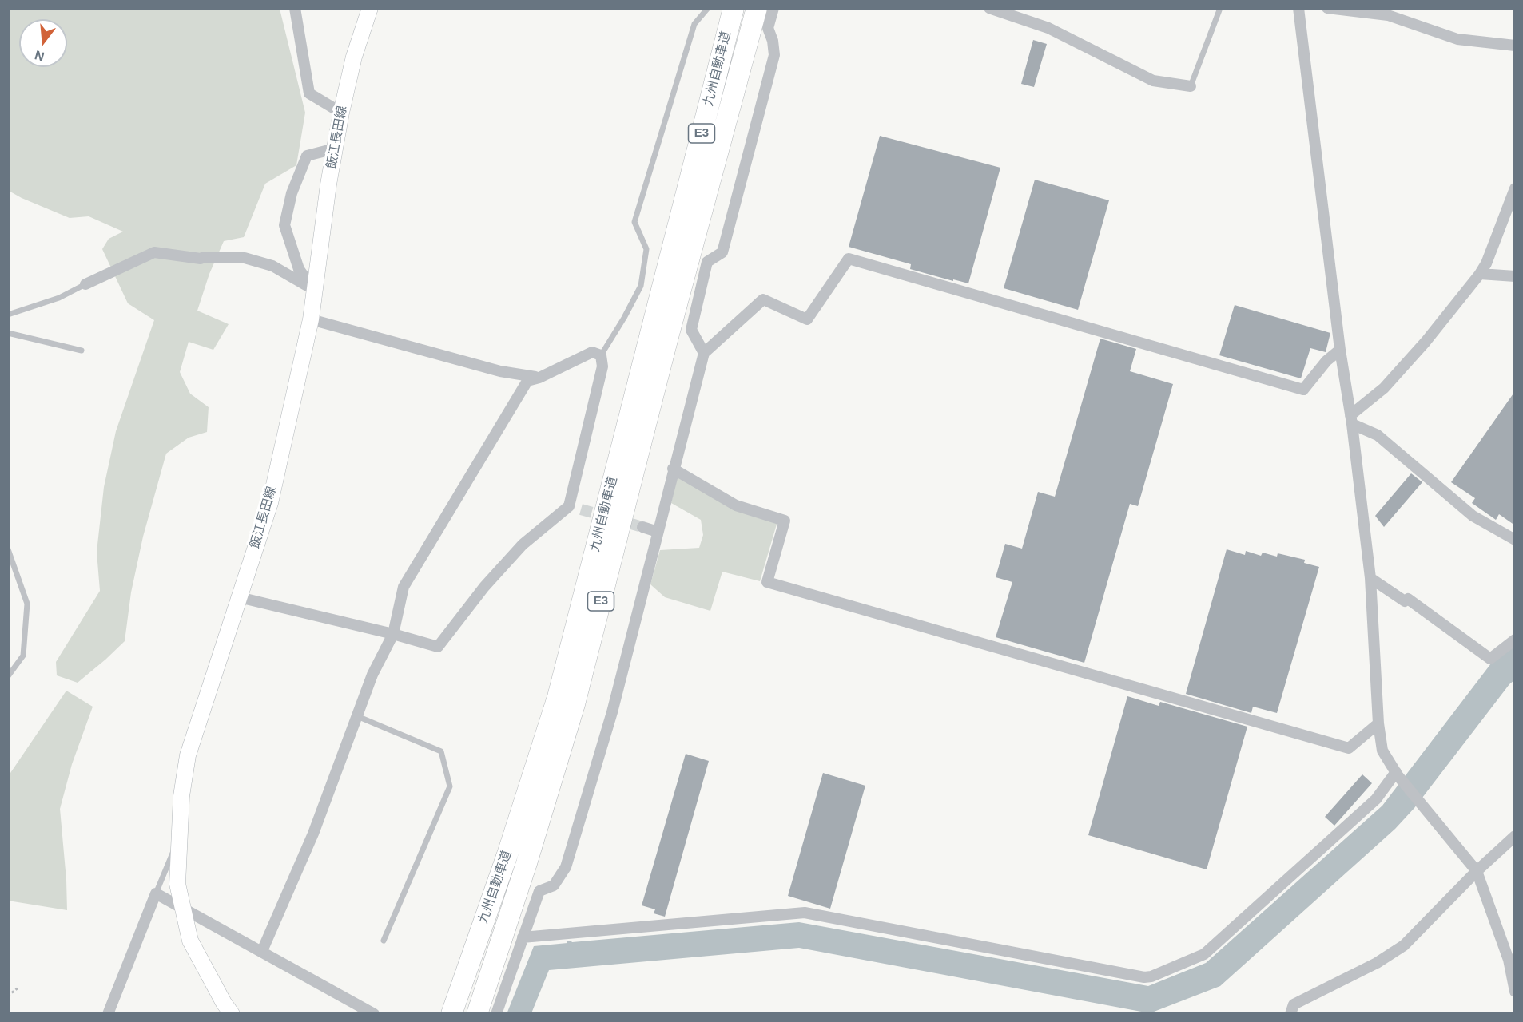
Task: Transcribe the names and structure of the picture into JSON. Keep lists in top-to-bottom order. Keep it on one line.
{"streets":{"highway":["九州自動車道","E3"],"main road":["飯江長田線"]},"north":"bottom"}
